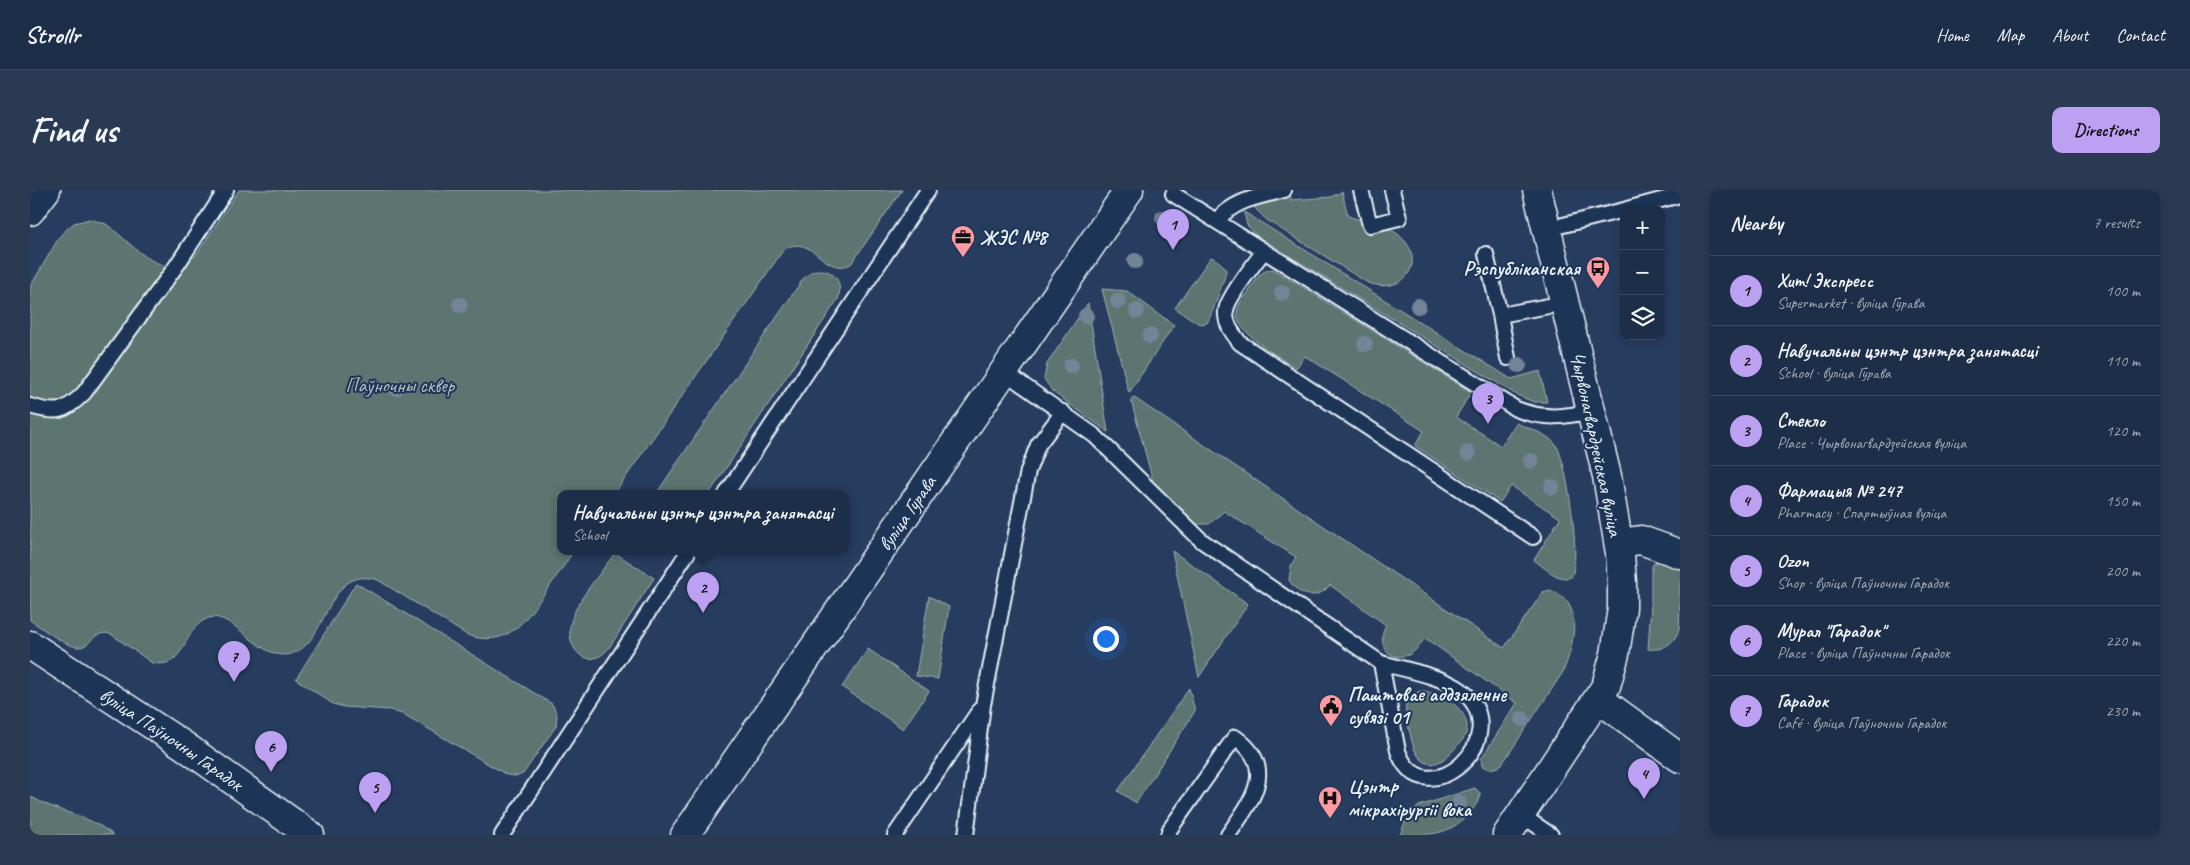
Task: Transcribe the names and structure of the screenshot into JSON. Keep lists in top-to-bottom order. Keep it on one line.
{"streets":{"street":["Чырвонагвардзейская вуліца","вуліца Гурава","вуліца Паўночны Гарадок"]},"parks":["Паўночны сквер"],"places":{"office":["ЖЭС №8"],"bus stop":["Рэспубліканская"],"public building":["Паштовае аддзяленне сувязі 01"],"hospital":["Цэнтр мікрахірургіі вока"]},"page":{"header":"Strollr","nav":["Home","Map","About","Contact"],"buttons":"Directions","title":"Find us","heading":["Nearby","7 results"],"map_buttons":["+","−"],"pins":["1","3","2","7","6","4","5"],"list":[{"mark":"1","name":"Хит! Экспресс","note":"Supermarket · вуліца Гурава","value":"100 m"},{"mark":"2","name":"Навучальны цэнтр цэнтра занятасці","note":"School · вуліца Гурава","value":"110 m"},{"mark":"3","name":"Стекло","note":"Place · Чырвонагвардзейская вуліца","value":"120 m"},{"mark":"4","name":"Фармацыя № 247","note":"Pharmacy · Спартыўная вуліца","value":"150 m"},{"mark":"5","name":"Ozon","note":"Shop · вуліца Паўночны Гарадок","value":"200 m"},{"mark":"6","name":"Мурал \"Гарадок\"","note":"Place · вуліца Паўночны Гарадок","value":"220 m"},{"mark":"7","name":"Гарадок","note":"Café · вуліца Паўночны Гарадок","value":"230 m"}],"popup":["Навучальны цэнтр цэнтра занятасці","School"]}}
